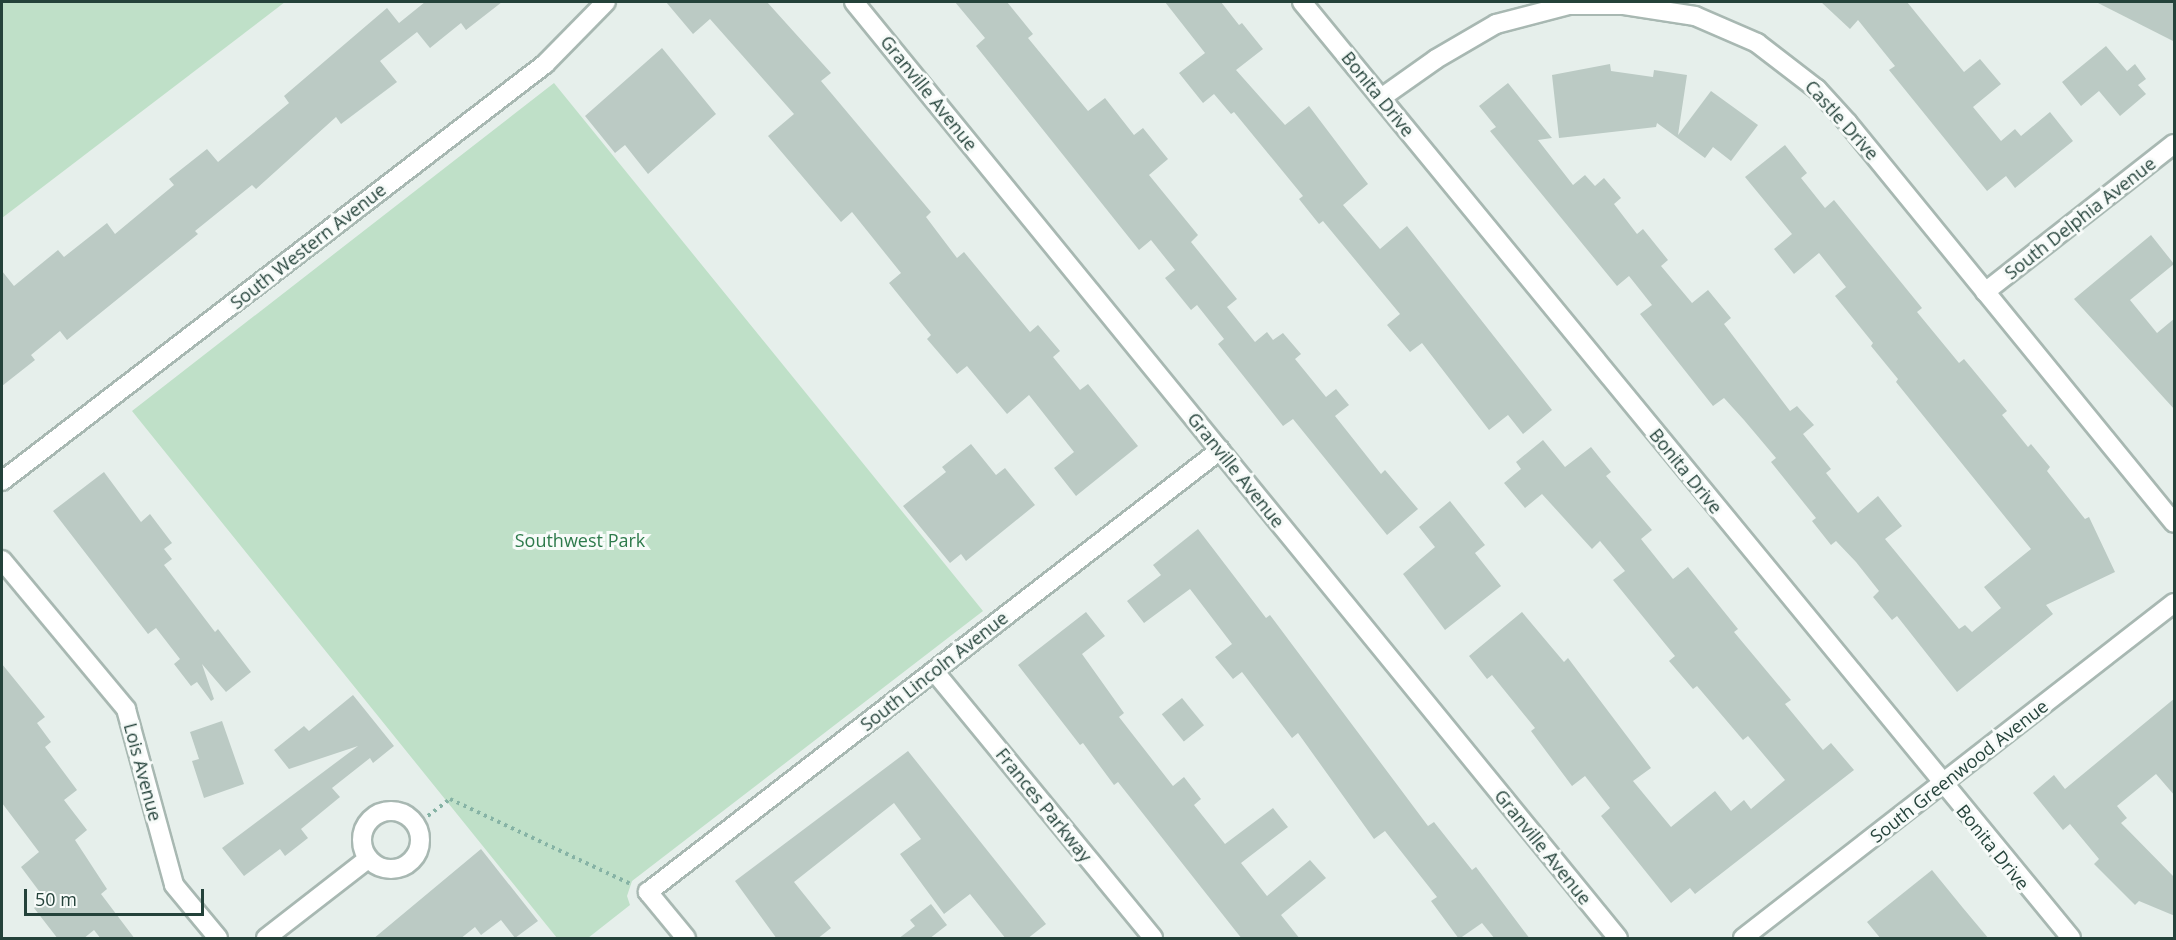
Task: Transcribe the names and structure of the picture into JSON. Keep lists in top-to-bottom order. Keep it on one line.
{"streets":{"street":["Granville Avenue","Bonita Drive","Castle Drive","South Delphia Avenue","South Western Avenue","South Lincoln Avenue","South Greenwood Avenue","Lois Avenue","Frances Parkway"]},"crossings":[["Granville Avenue","South Lincoln Avenue"],["Bonita Drive","Castle Drive"],["Bonita Drive","South Greenwood Avenue"],["Castle Drive","South Delphia Avenue"],["South Lincoln Avenue","Frances Parkway"]],"parks":["Southwest Park"],"scale_bar":"50 m"}
